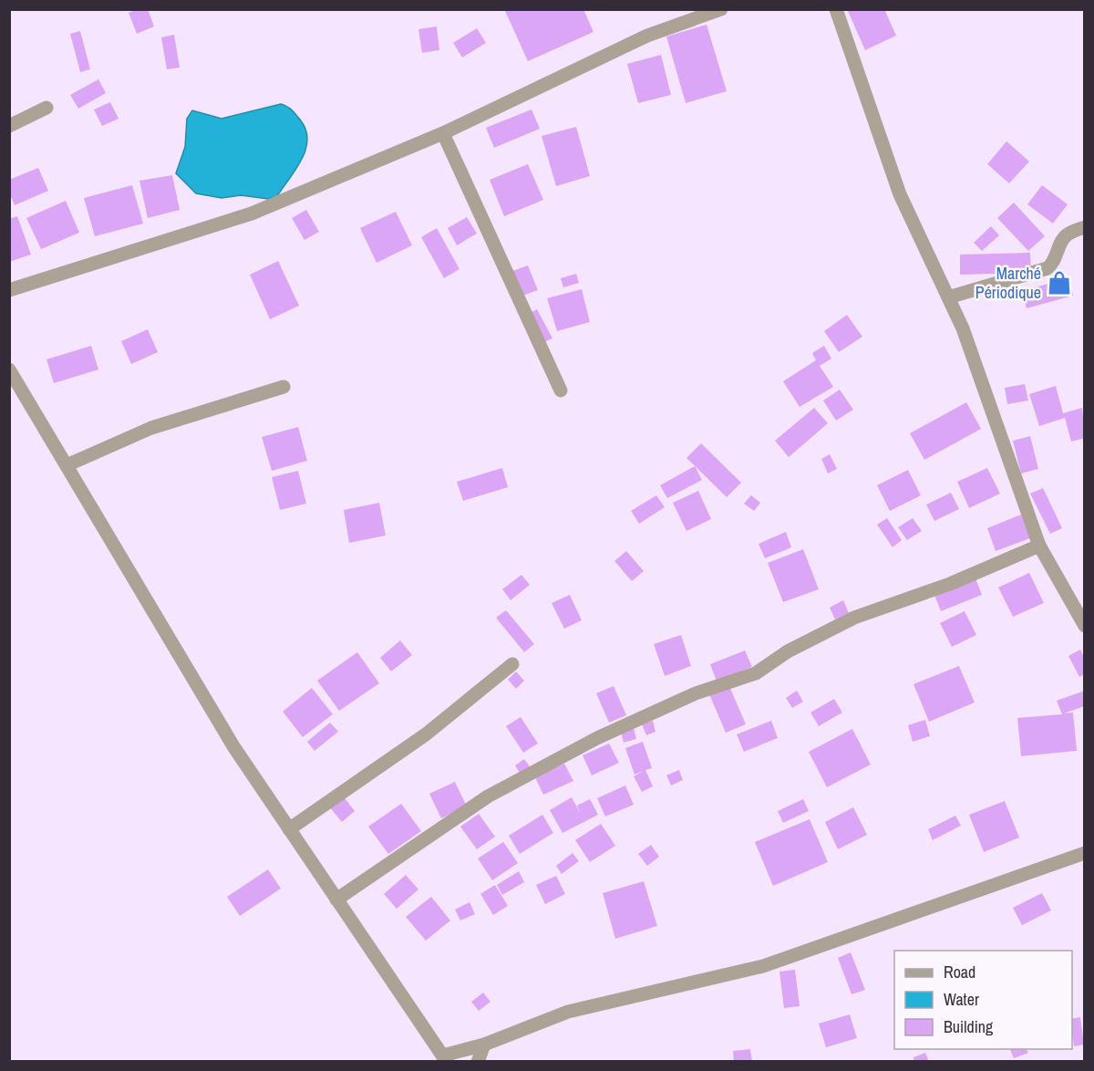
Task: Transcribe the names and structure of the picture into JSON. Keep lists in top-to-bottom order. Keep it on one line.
{"places":{"shop":["Marché Périodique"]},"legend":["Road","Water","Building"]}
